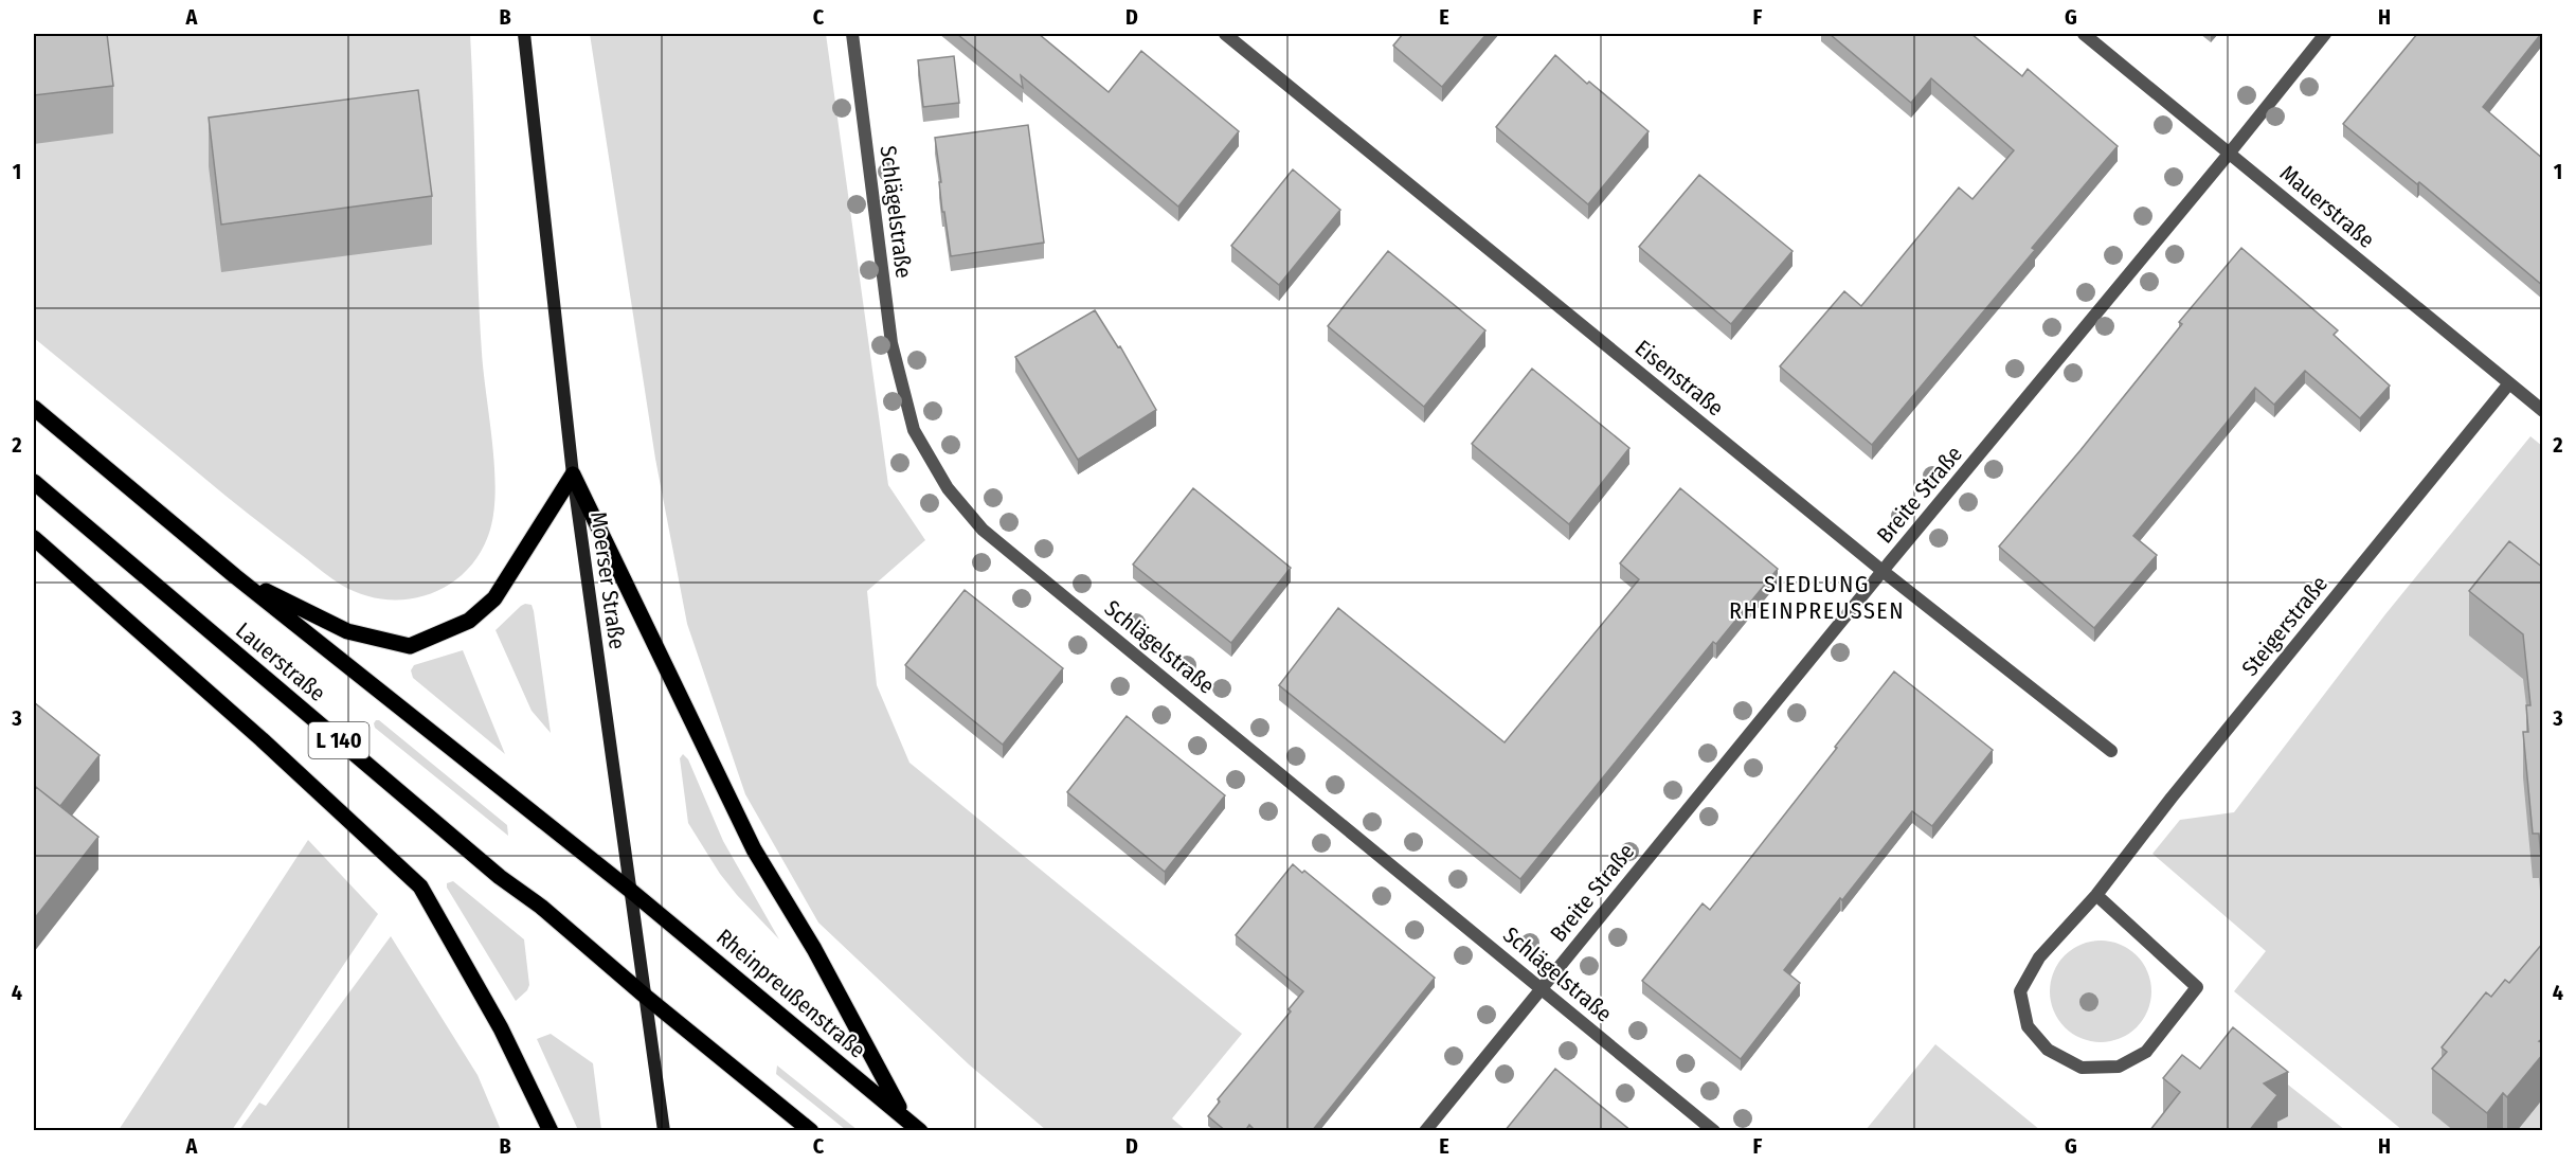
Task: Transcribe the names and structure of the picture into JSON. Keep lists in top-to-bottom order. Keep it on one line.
{"streets":{"main road":["Moerser Straße","Lauerstraße","L 140","Rheinpreußenstraße"],"street":["Mauerstraße","Schlägelstraße","Eisenstraße","Breite Straße","Steigerstraße"]},"crossings":[["Mauerstraße","Breite Straße"],["Mauerstraße","Steigerstraße"],["Schlägelstraße","Breite Straße"],["Eisenstraße","Breite Straße"],["Moerser Straße","Lauerstraße"],["Moerser Straße","L 140"],["Moerser Straße","Rheinpreußenstraße"],["Lauerstraße","L 140"],["Lauerstraße","Rheinpreußenstraße"]],"districts":["SIEDLUNG RHEINPREUSSEN"],"grid":{"columns":["A","B","C","D","E","F","G","H"],"rows":["1","2","3","4"]}}
